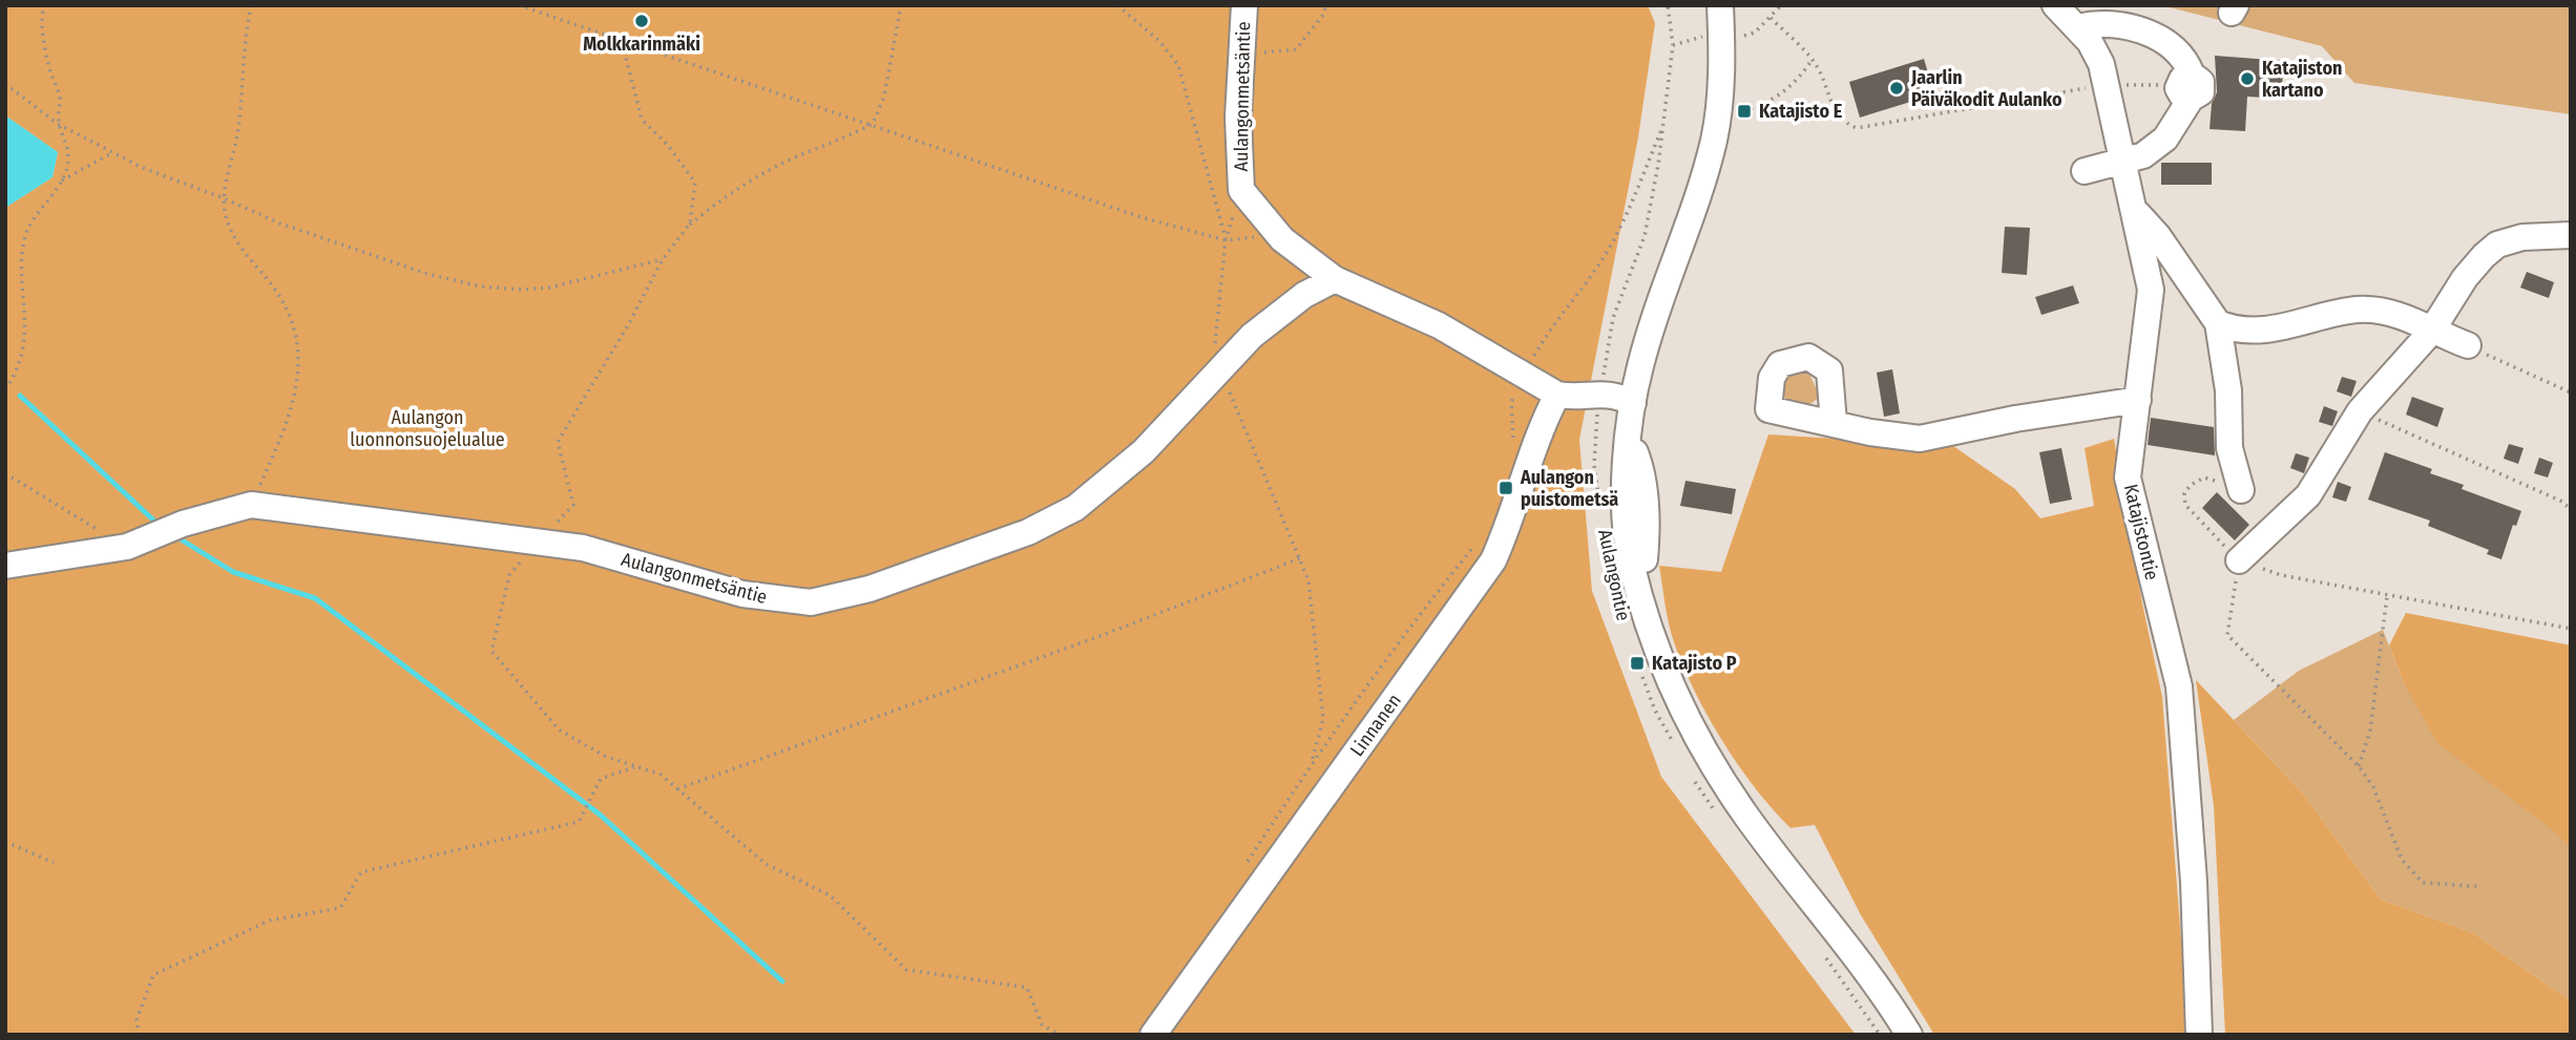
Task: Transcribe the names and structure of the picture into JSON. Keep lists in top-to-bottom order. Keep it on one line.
{"streets":{"street":["Aulangonmetsäntie","Katajistontie","Aulangontie","Linnanen"]},"crossings":[["Aulangonmetsäntie","Aulangontie"],["Aulangonmetsäntie","Linnanen"]],"parks":["Aulangon luonnonsuojelualue"],"places":{"other":["Molkkarinmäki","Katajiston kartano","Jaarlin Päiväkodit Aulanko"],"transit":["Katajisto E","Aulangon puistometsä","Katajisto P"]}}
